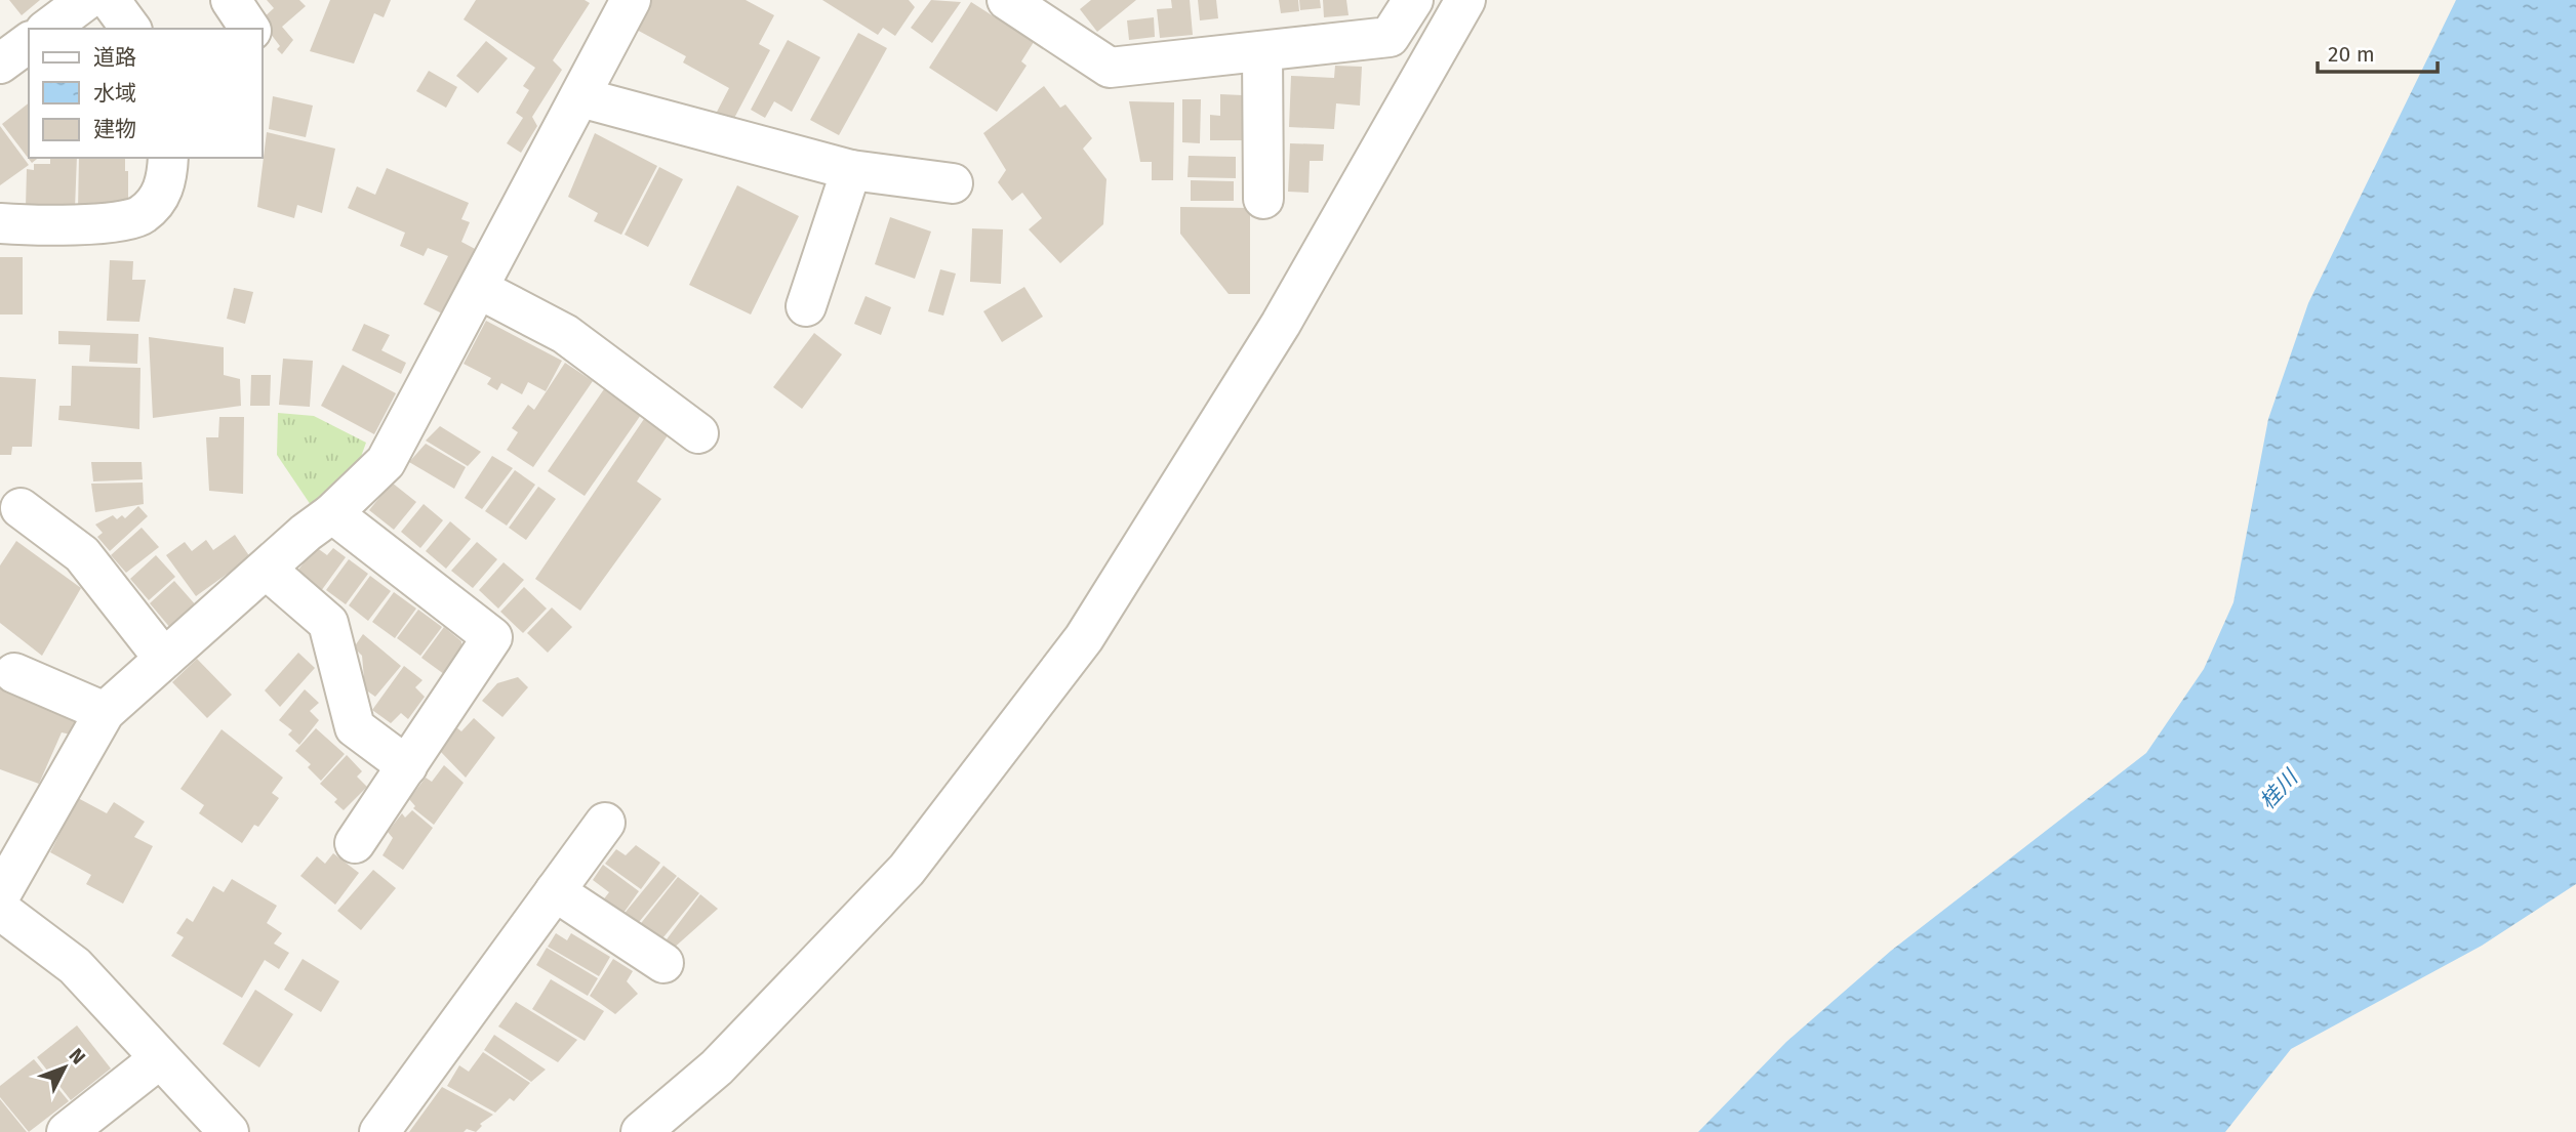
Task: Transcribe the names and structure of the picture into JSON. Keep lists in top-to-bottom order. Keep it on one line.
{"water":["桂川"],"legend":["道路","水域","建物"],"scale_bar":"20 m","north":"top right"}
